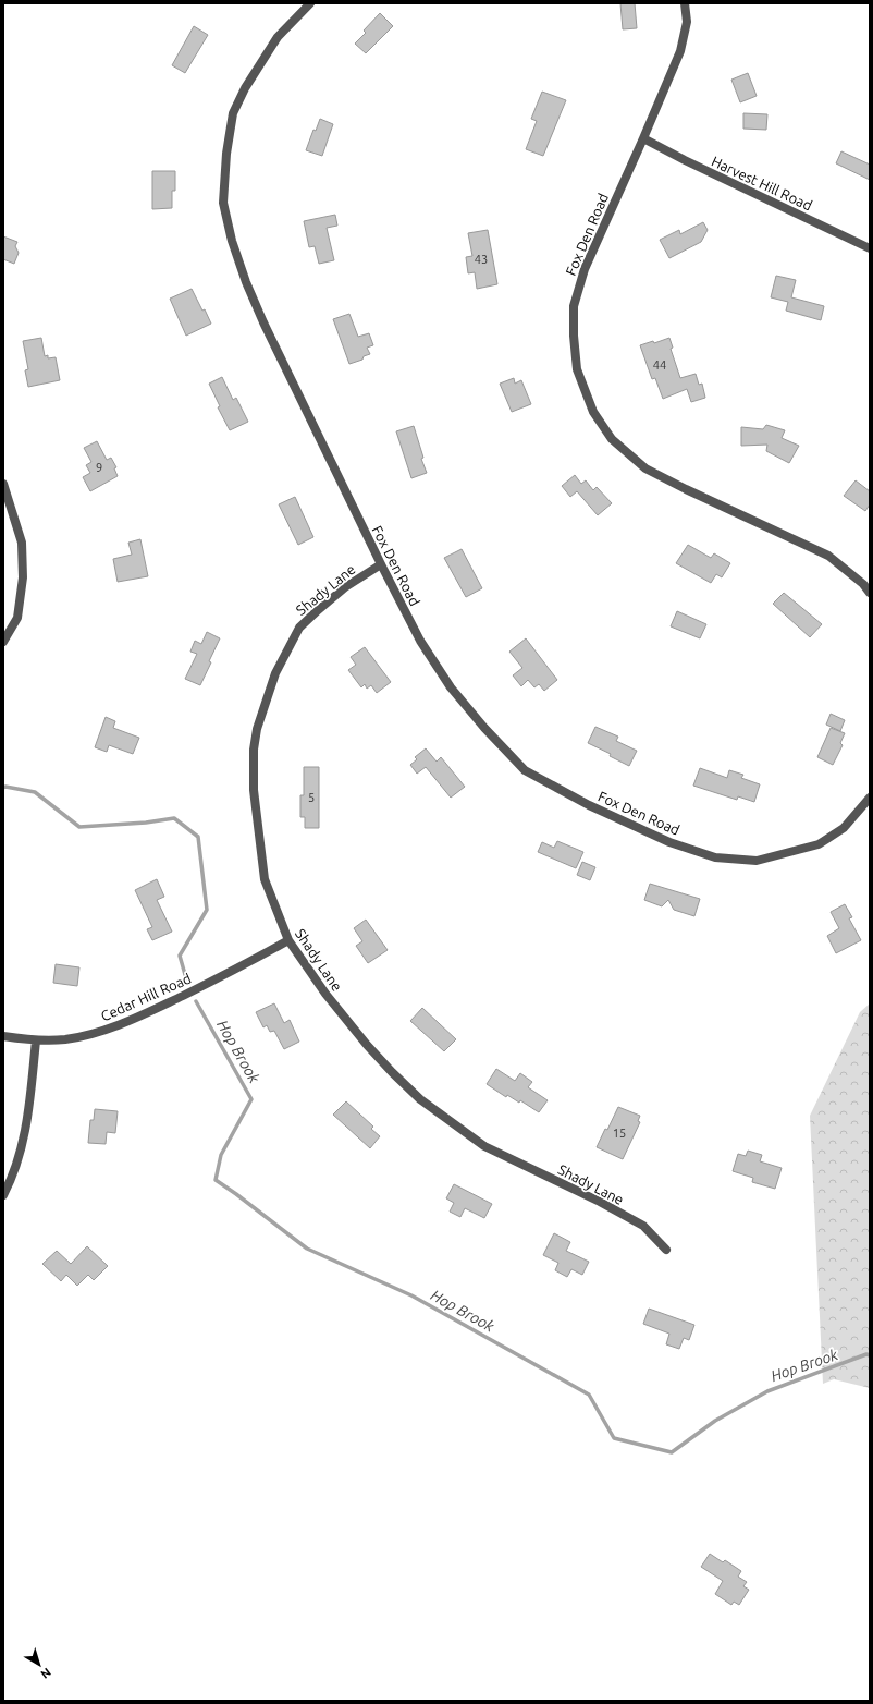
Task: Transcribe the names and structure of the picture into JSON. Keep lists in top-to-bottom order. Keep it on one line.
{"streets":{"street":["Harvest Hill Road","Fox Den Road","Shady Lane","Cedar Hill Road"]},"crossings":[["Harvest Hill Road","Fox Den Road"],["Fox Den Road","Shady Lane"],["Shady Lane","Cedar Hill Road"]],"water":["Hop Brook"],"house_numbers":["43","44","9","5","15"],"north":"bottom right"}
